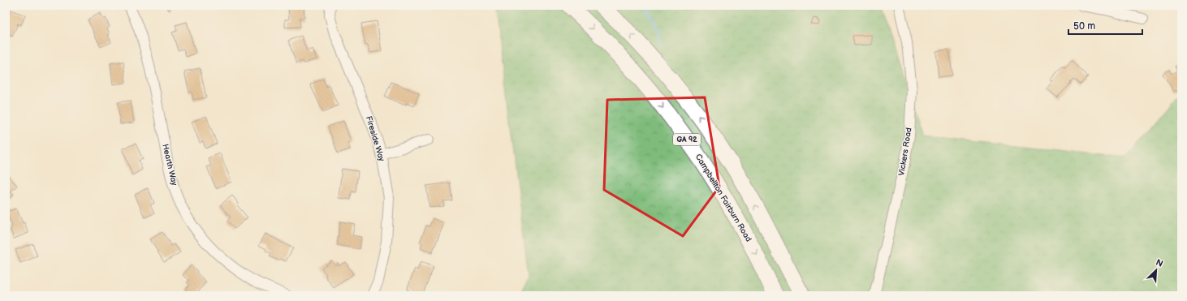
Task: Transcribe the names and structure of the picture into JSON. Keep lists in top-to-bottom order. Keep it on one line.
{"streets":{"main road":["GA 92","Campbellton Fairburn Road"],"street":["Fireside Way","Vickers Road","Hearth Way"]},"scale_bar":"50 m","north":"top right"}
